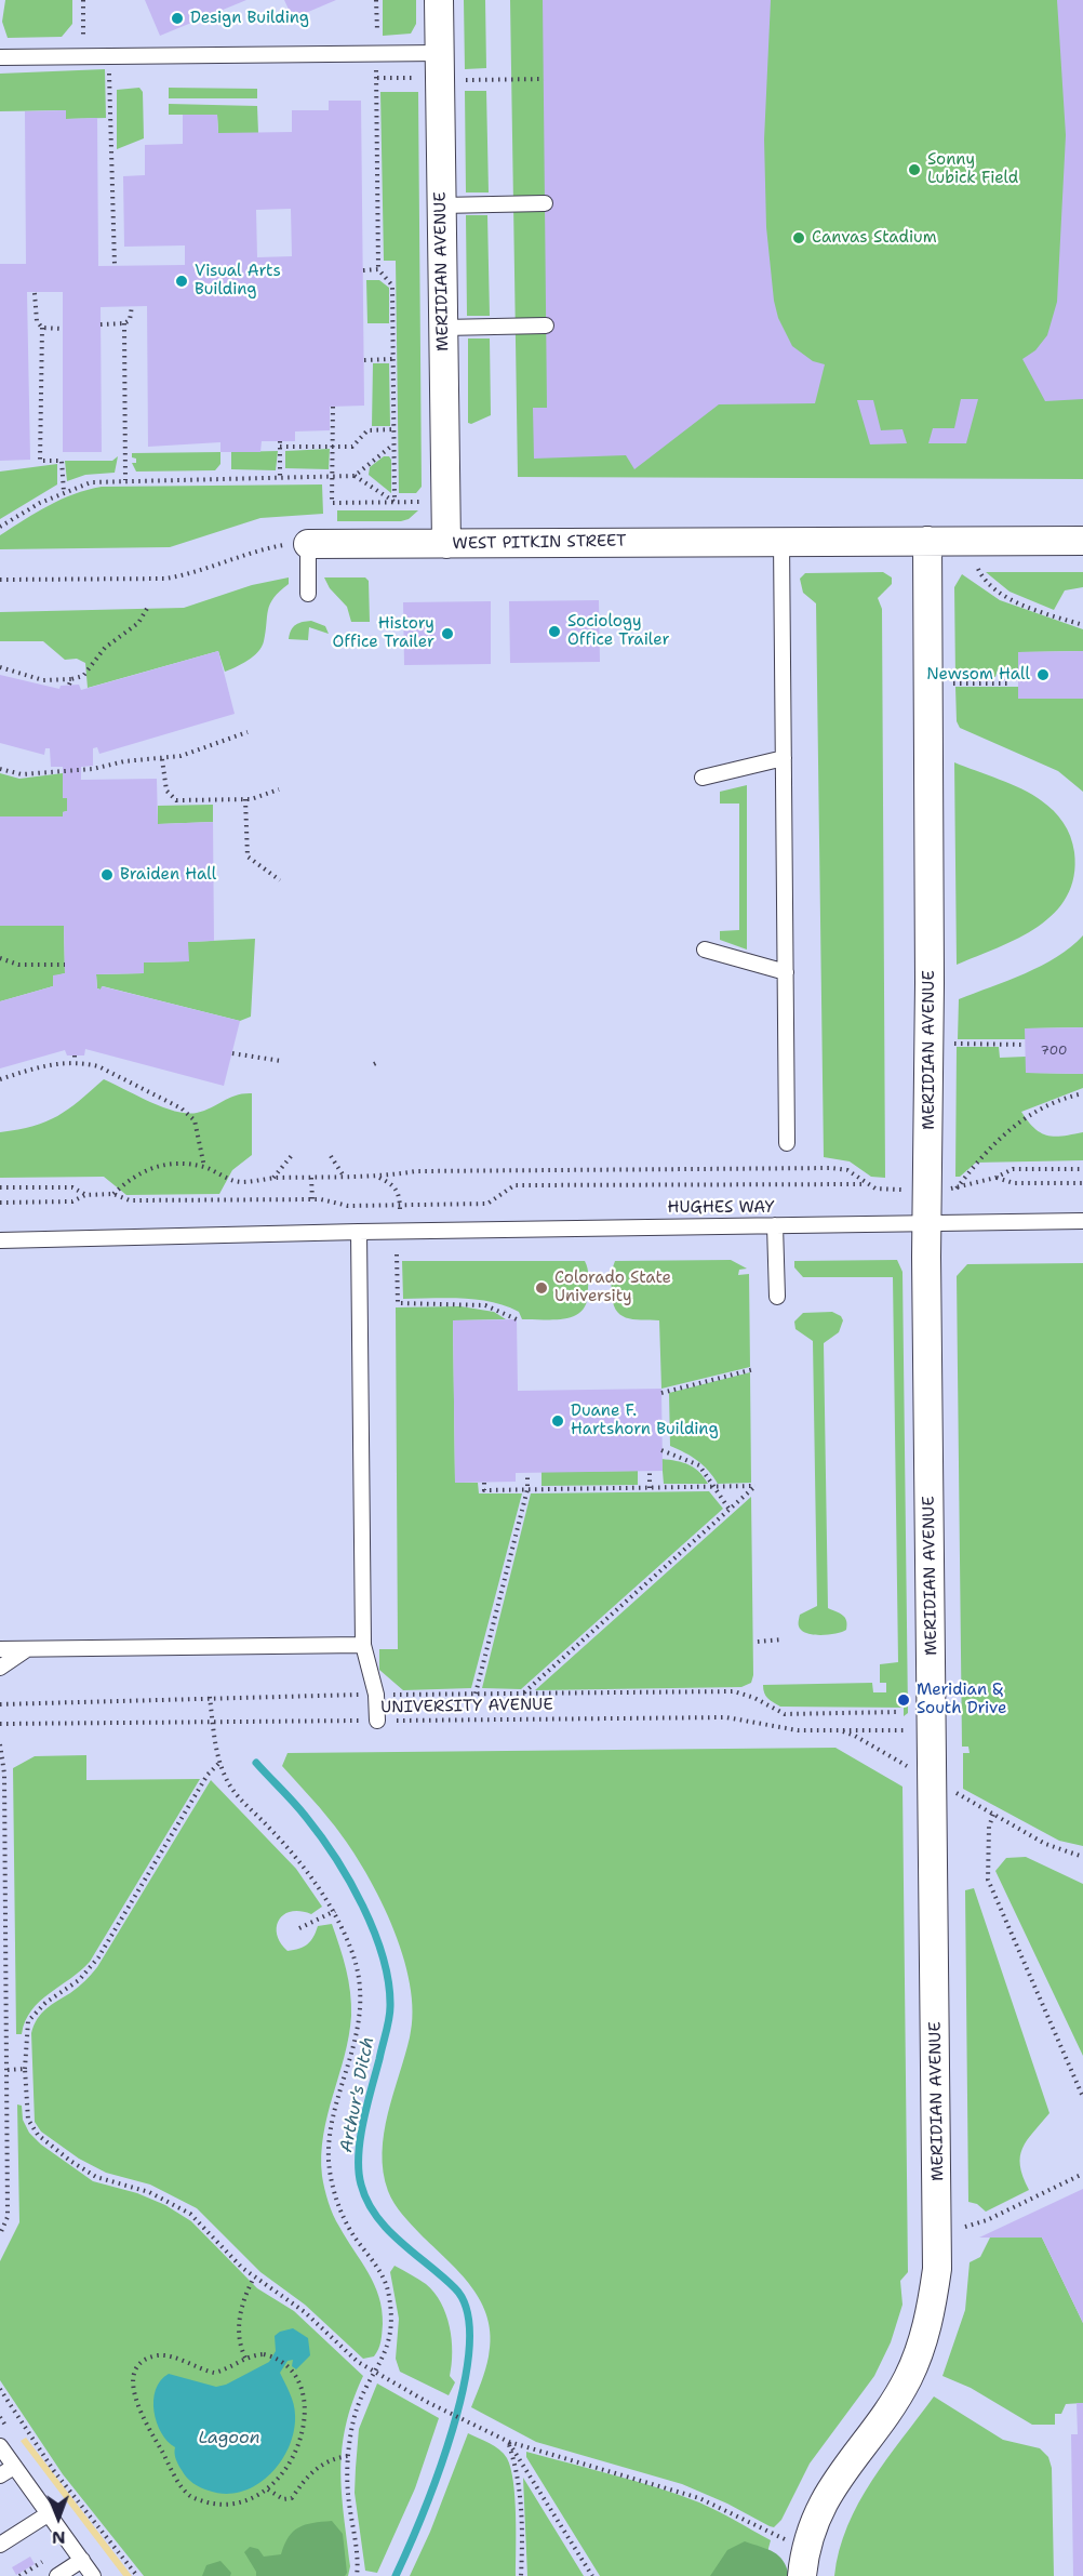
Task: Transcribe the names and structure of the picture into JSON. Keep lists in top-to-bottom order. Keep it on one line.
{"streets":{"street":["MERIDIAN AVENUE","WEST PITKIN STREET"],"lane":["HUGHES WAY"],"path":["UNIVERSITY AVENUE"]},"crossings":[["MERIDIAN AVENUE","WEST PITKIN STREET"],["MERIDIAN AVENUE","HUGHES WAY"],["MERIDIAN AVENUE","UNIVERSITY AVENUE"]],"water":["Arthur's Ditch","Lagoon"],"places":["Design Building","Sonny Lubick Field","Canvas Stadium","Visual Arts Building","Sociology Office Trailer","History Office Trailer","Newsom Hall","Braiden Hall","Colorado State University","Duane F. Hartshorn Building","Meridian & South Drive"],"house_numbers":["700"],"north":"bottom"}
